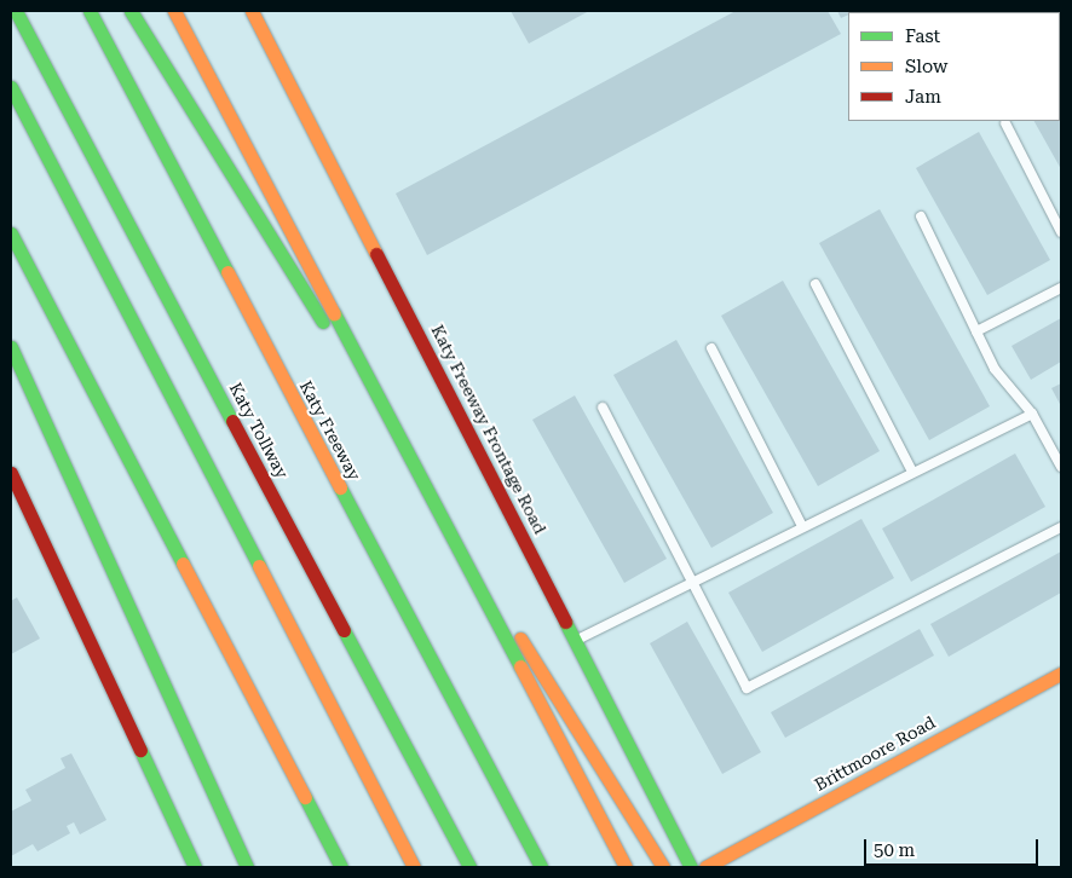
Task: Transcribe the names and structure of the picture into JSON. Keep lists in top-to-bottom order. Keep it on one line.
{"streets":{"main road":["Katy Freeway Frontage Road","Katy Tollway","Katy Freeway","Brittmoore Road"]},"legend":["Fast","Slow","Jam"],"scale_bar":"50 m"}
